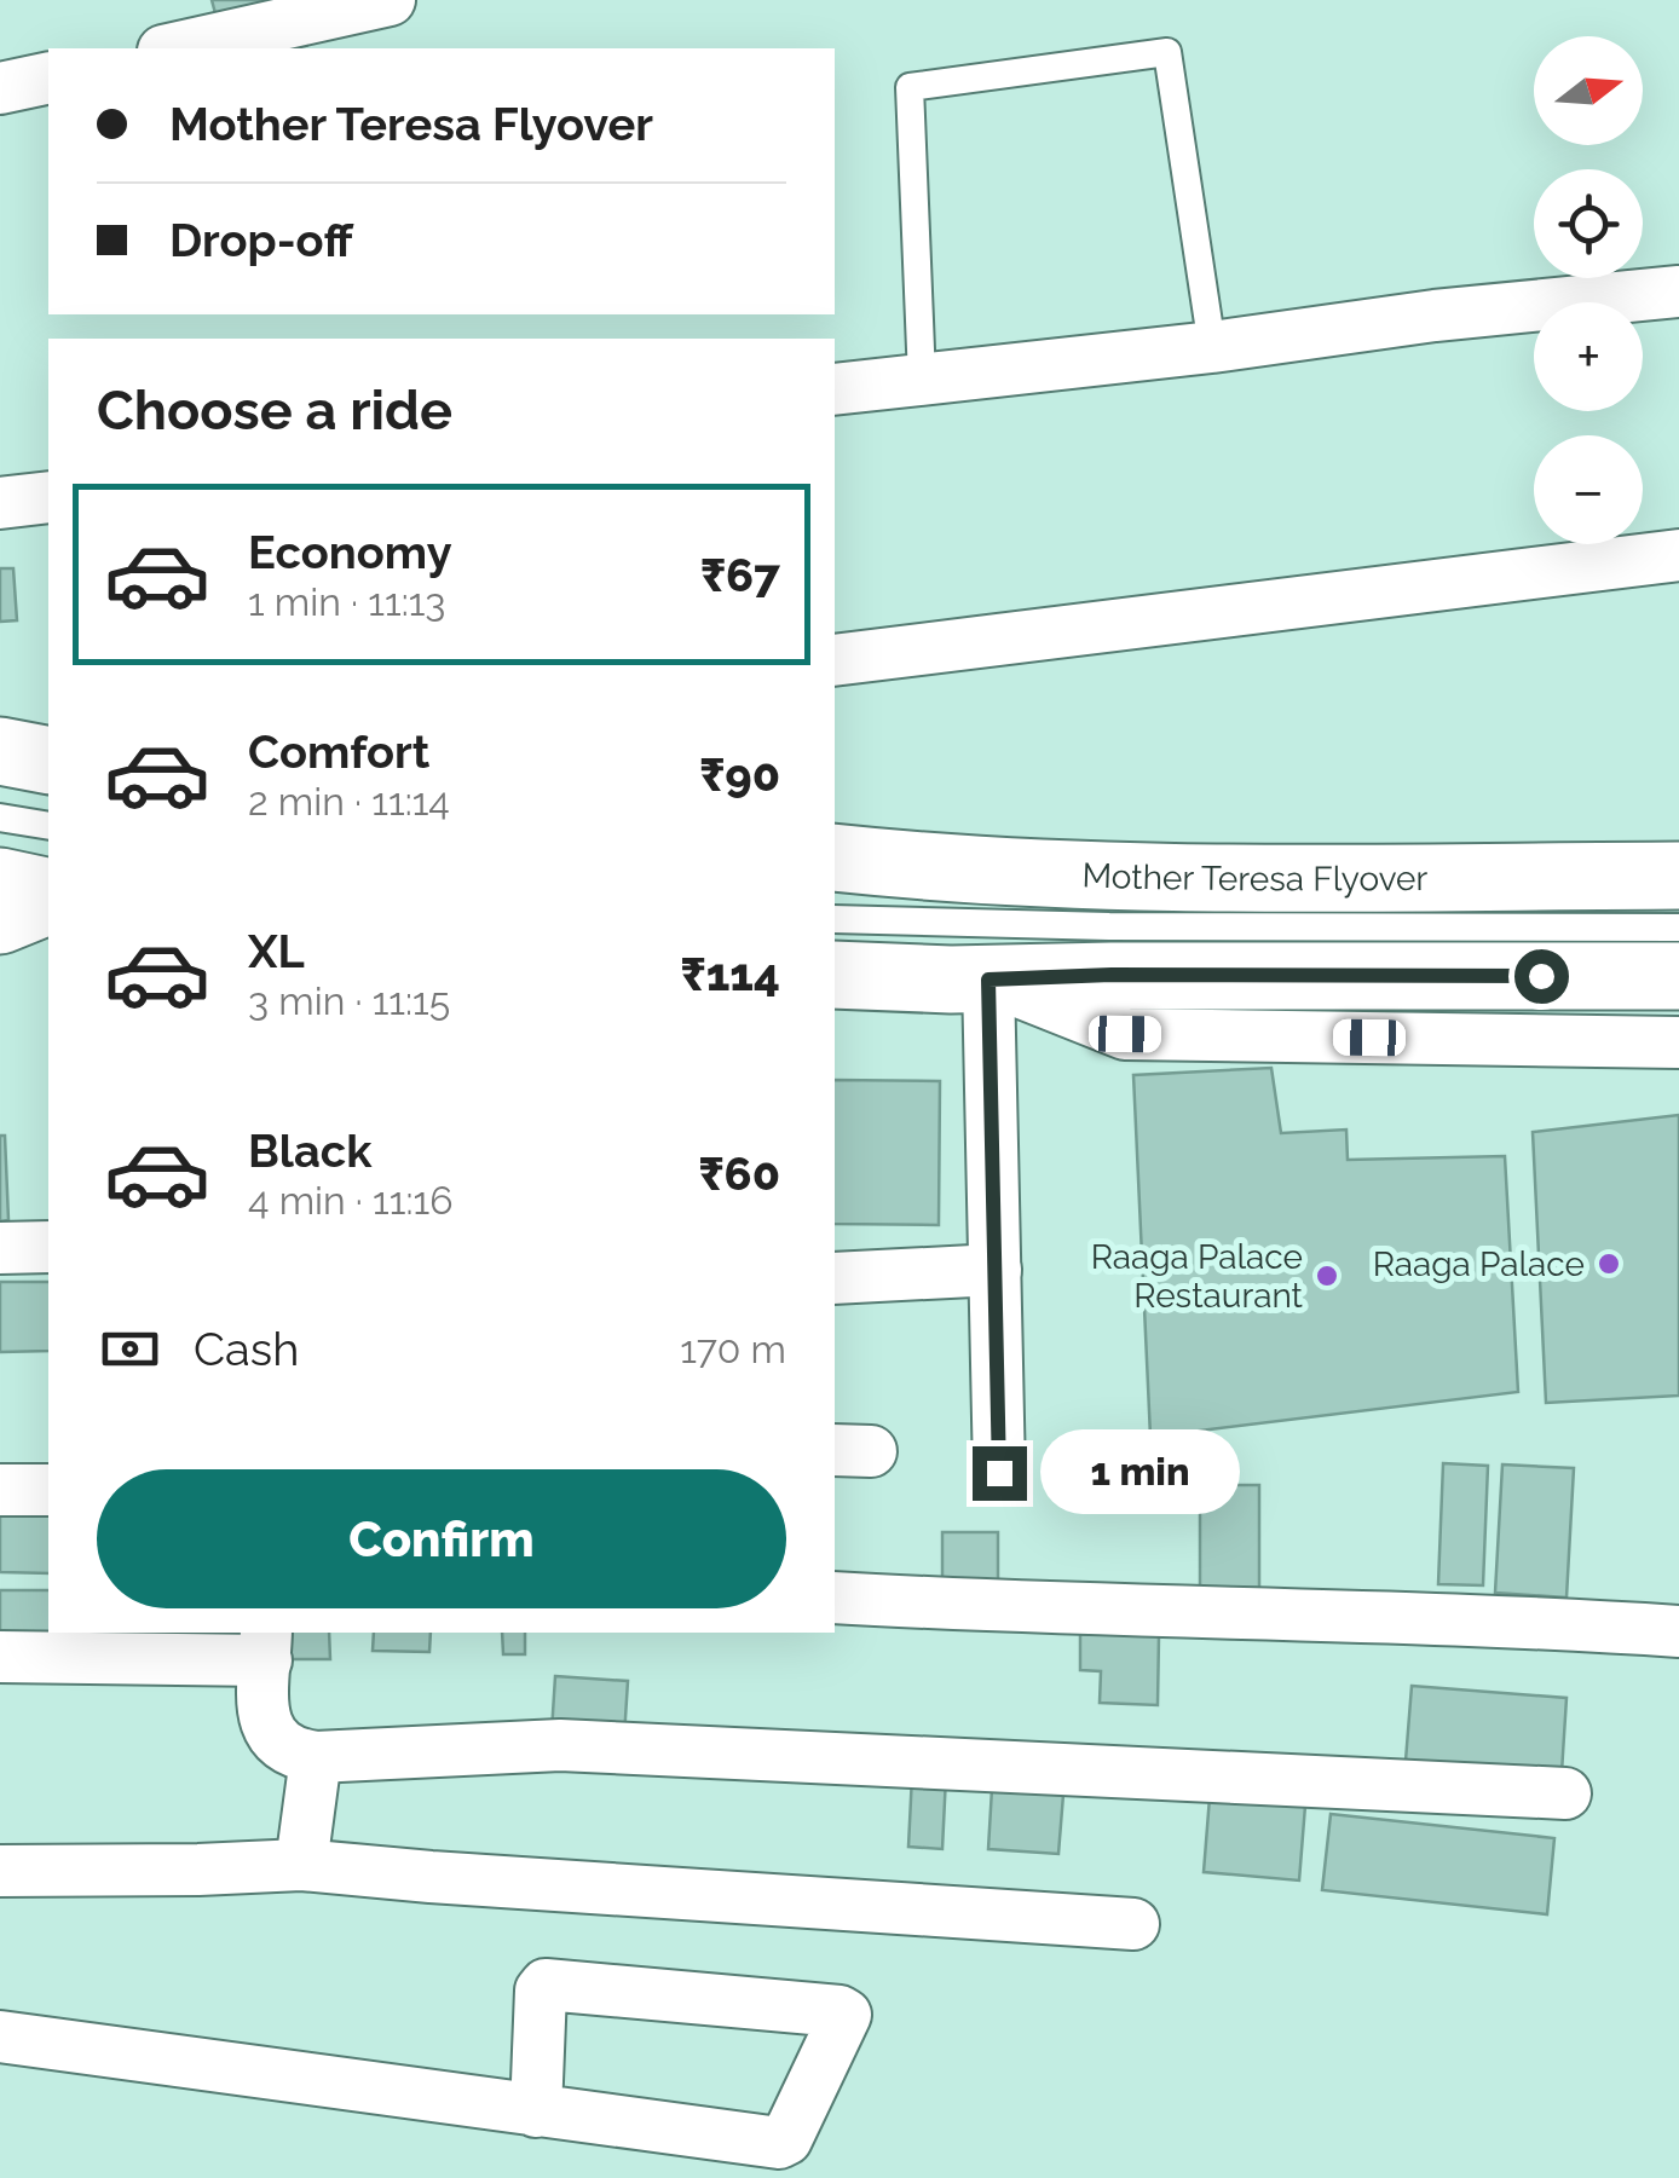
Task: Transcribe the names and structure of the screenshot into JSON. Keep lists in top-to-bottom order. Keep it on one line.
{"streets":{"main road":["Mother Teresa Flyover"]},"places":["Raaga Palace","Raaga Palace Restaurant"],"north":"right","page":{"map_buttons":["+","−"],"banner":["Mother Teresa Flyover","Drop-off"],"heading":"Choose a ride","list":[{"name":"Economy","note":"1 min · 11:13","value":"₹67"},{"name":"Comfort","note":"2 min · 11:14","value":"₹90"},{"name":"XL","note":"3 min · 11:15","value":"₹114"},{"name":"Black","note":"4 min · 11:16","value":"₹60"}],"pay":["Cash","170 m"],"bubble":"1 min","buttons":"Confirm"}}
